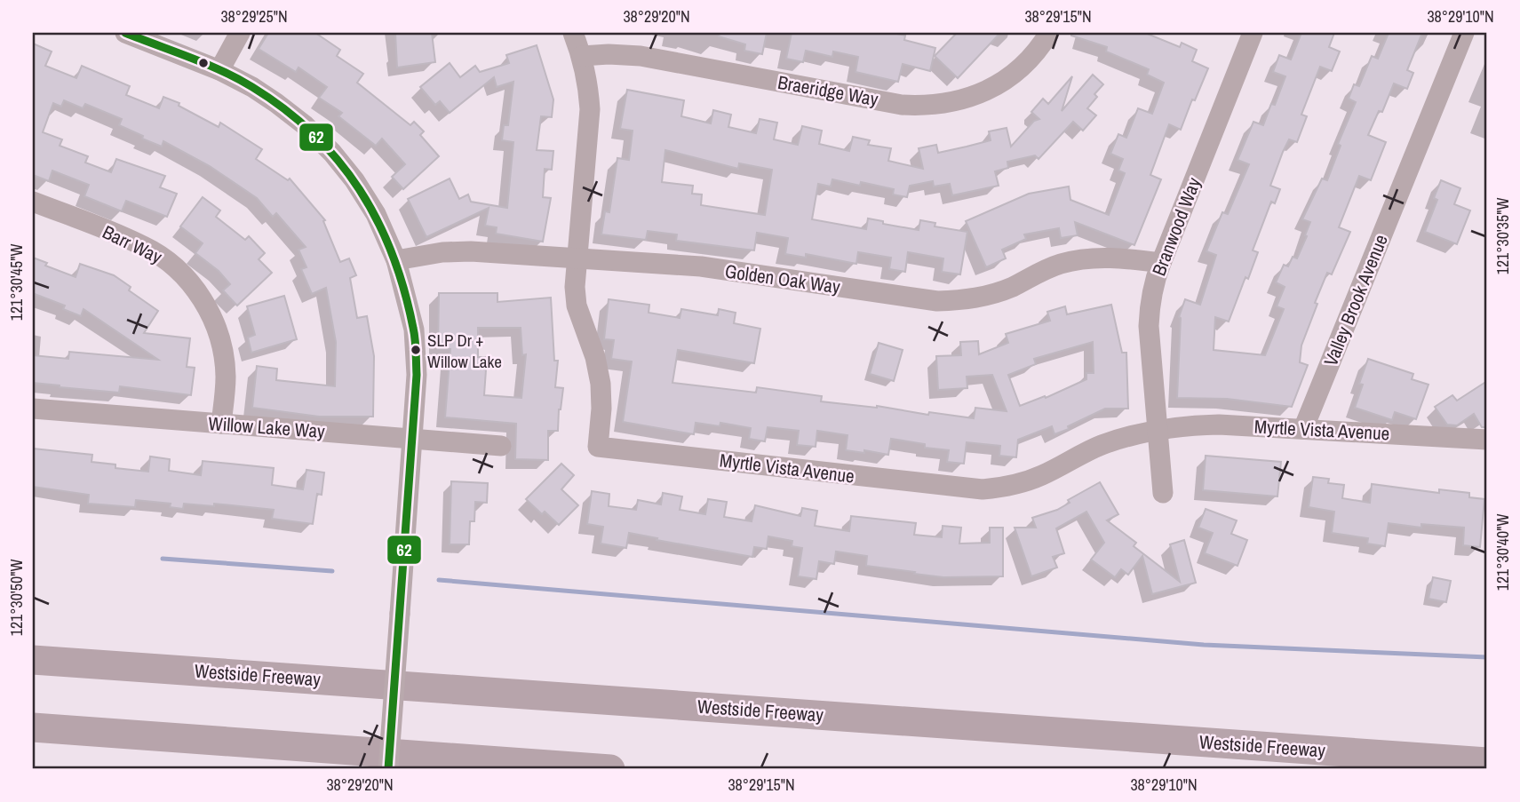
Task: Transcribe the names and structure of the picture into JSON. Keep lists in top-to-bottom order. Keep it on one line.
{"streets":{"highway":["Westside Freeway"],"street":["Braeridge Way","Branwood Way","Barr Way","Golden Oak Way","Valley Brook Avenue","Willow Lake Way","Myrtle Vista Avenue"]},"crossings":[["Branwood Way","Golden Oak Way"],["Branwood Way","Myrtle Vista Avenue"],["Barr Way","Willow Lake Way"],["Golden Oak Way","Myrtle Vista Avenue"],["Valley Brook Avenue","Myrtle Vista Avenue"]],"places":["SLP Dr + Willow Lake"],"lines":["transit line 62"],"coordinates":["38°29'25\"N","38°29'20\"N","38°29'15\"N","38°29'10\"N","121°30'35\"W","121°30'45\"W","121°30'40\"W","121°30'50\"W"]}
